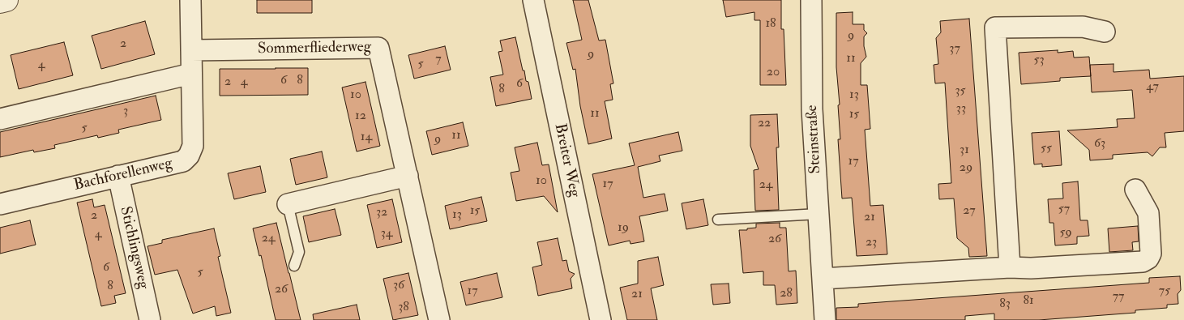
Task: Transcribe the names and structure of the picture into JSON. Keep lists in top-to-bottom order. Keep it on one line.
{"streets":{"street":["Sommerfliederweg","Steinstraße","Breiter Weg","Bachforellenweg","Stichlingsweg"]},"crossings":[["Sommerfliederweg","Bachforellenweg"],["Bachforellenweg","Stichlingsweg"]],"house_numbers":["18","9","2","37","9","11","7","53","5","4","20","6","8","2","4","6","47","8","35","10","13","33","3","11","15","12","22","5","11","14","9","63","55","31","17","29","10","17","24","57","15","27","32","13","2","21","19","59","34","4","24","26","23","6","5","36","8","26","17","75","28","21","77","81","83","38"]}
